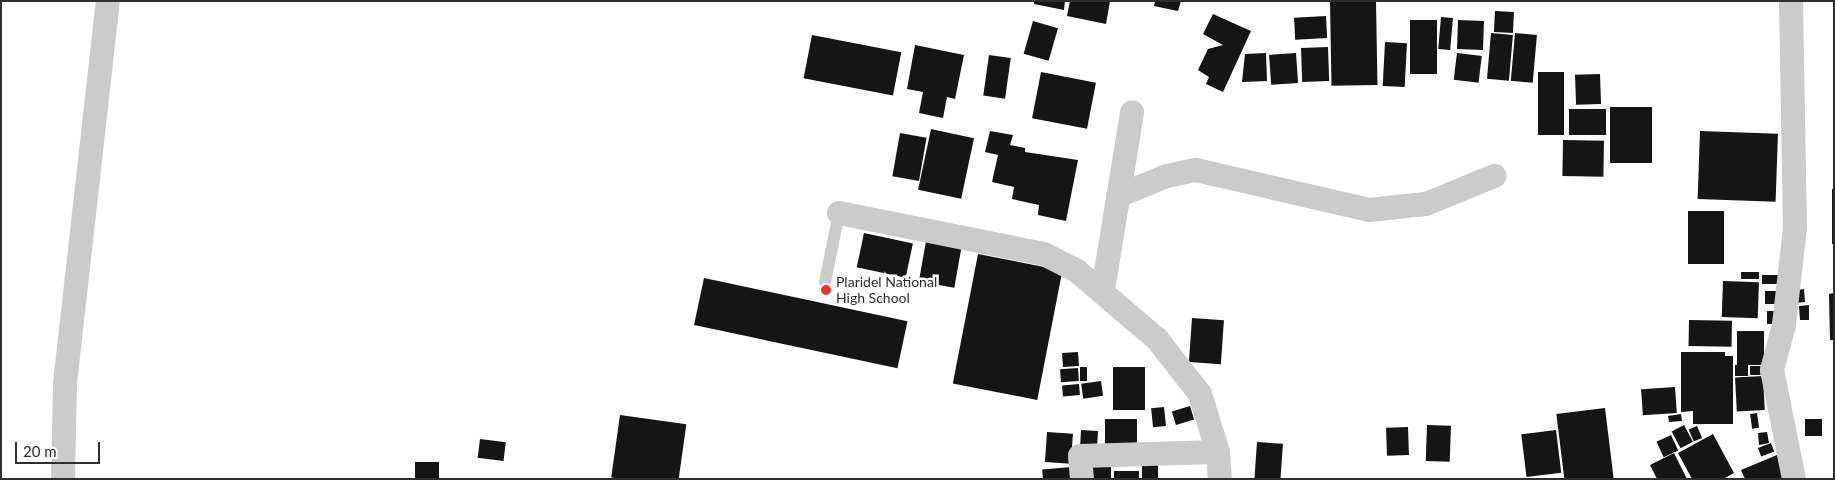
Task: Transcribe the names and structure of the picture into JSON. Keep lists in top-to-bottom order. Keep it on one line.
{"places":["Plaridel National High School"],"scale_bar":"20 m"}
